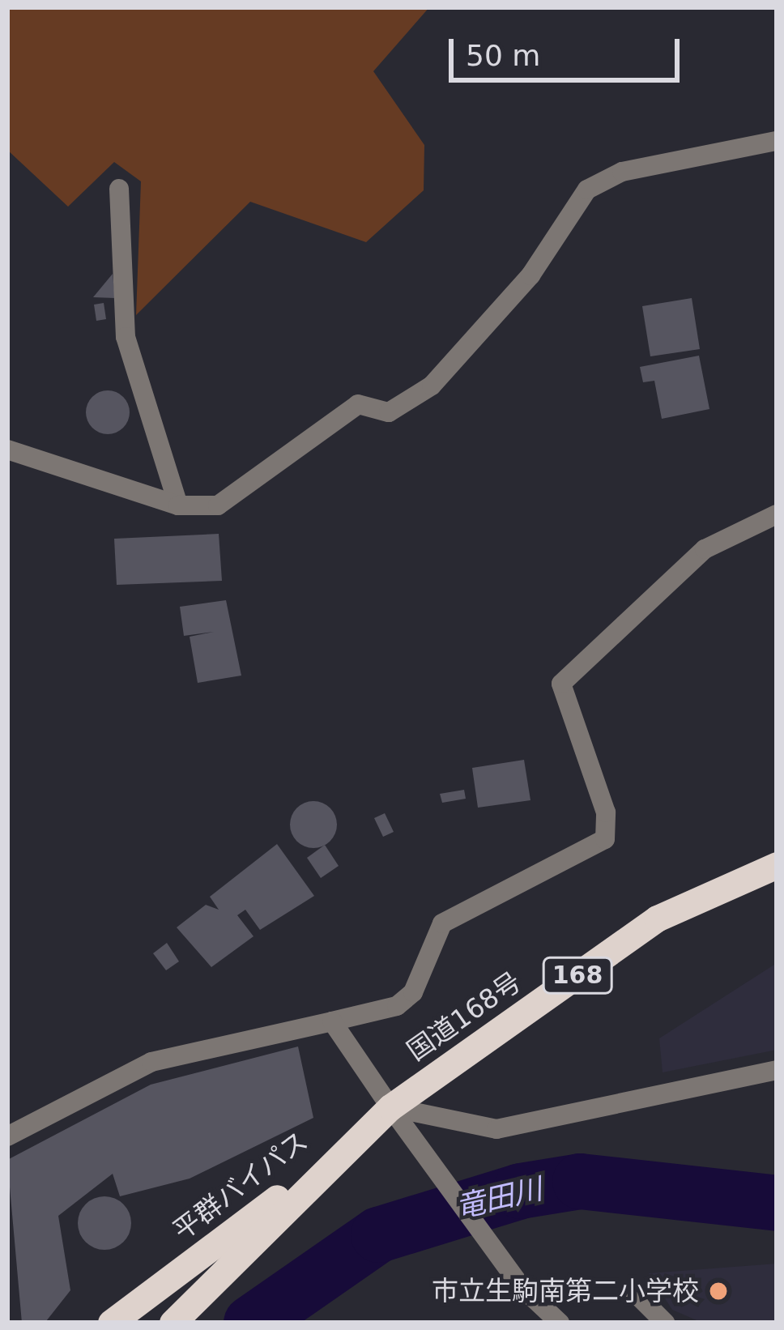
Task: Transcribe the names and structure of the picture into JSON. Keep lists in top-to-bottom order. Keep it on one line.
{"streets":{"highway":["168","国道168号","平群バイパス"]},"crossings":[["国道168号","平群バイパス"]],"water":["竜田川"],"places":["市立生駒南第二小学校"],"scale_bar":"50 m"}
